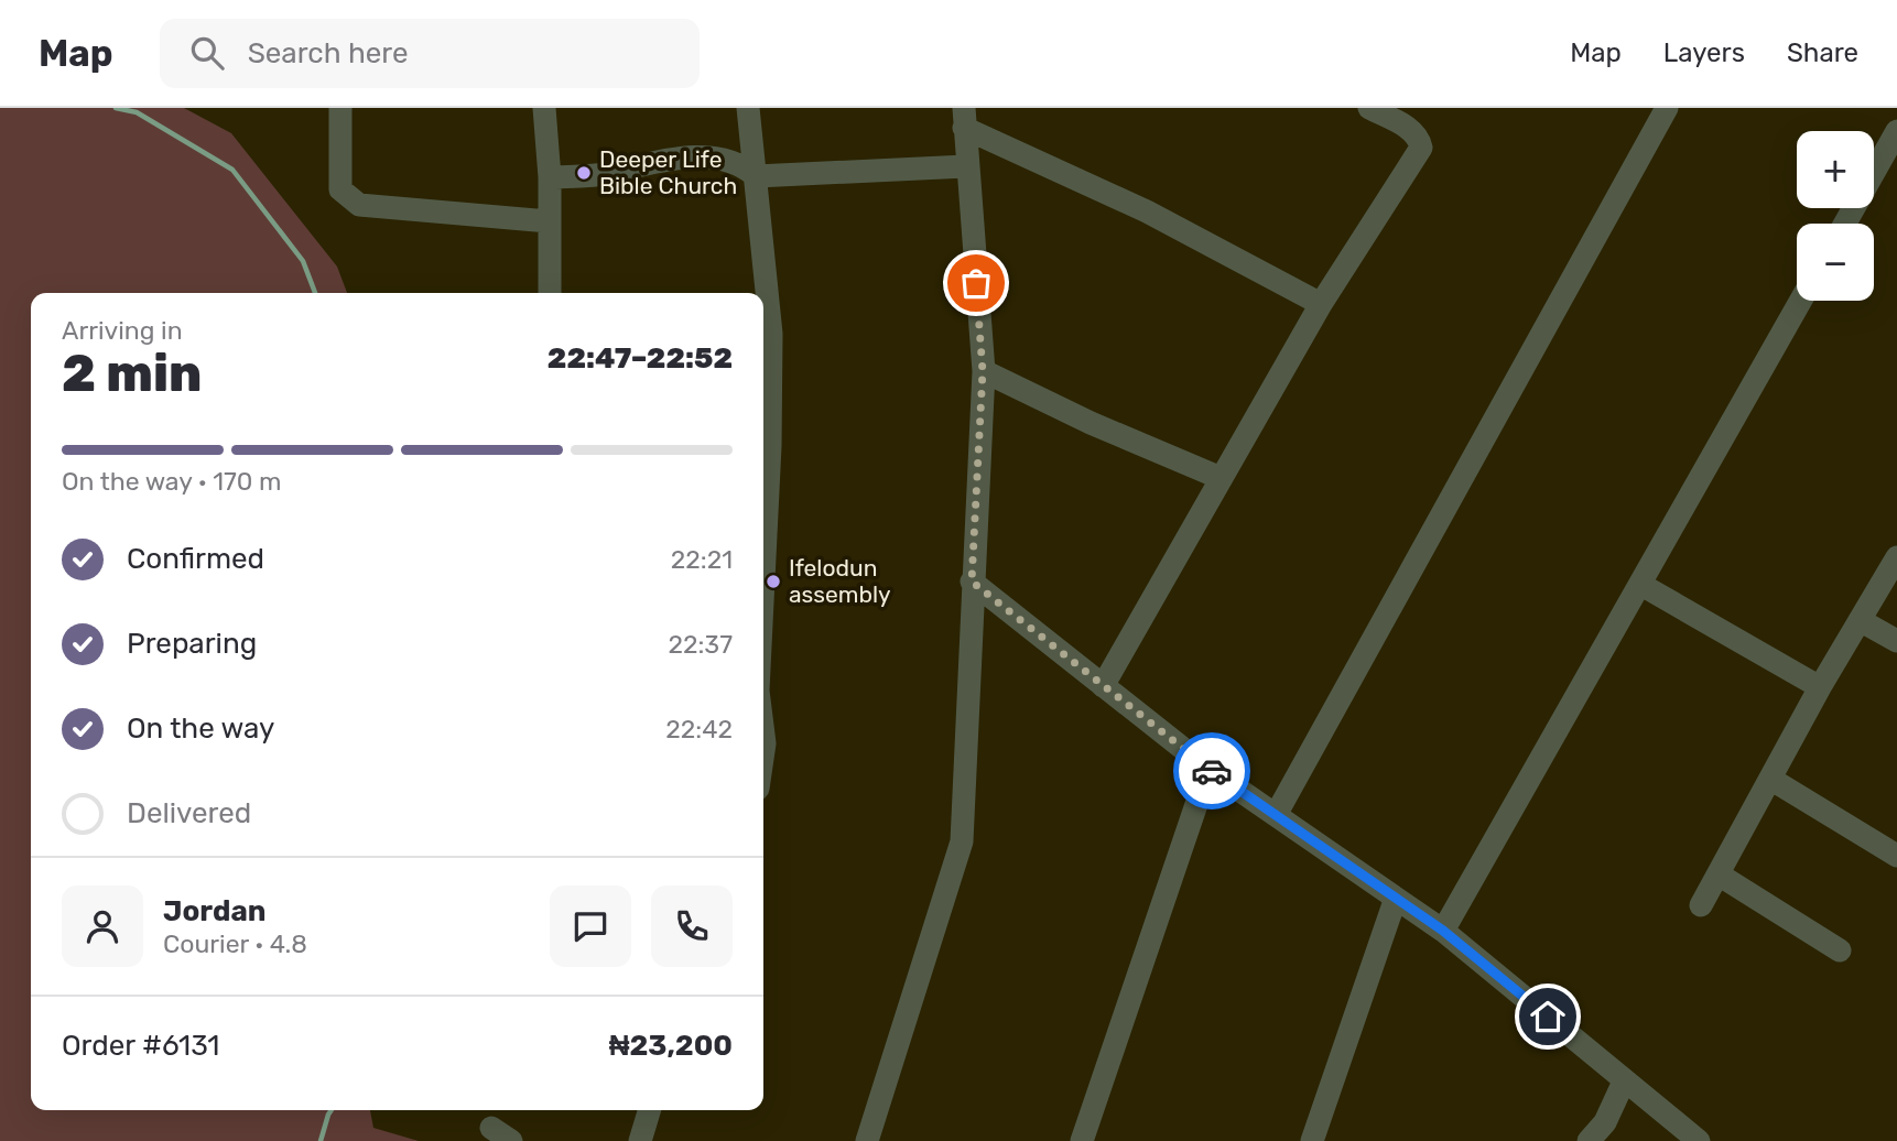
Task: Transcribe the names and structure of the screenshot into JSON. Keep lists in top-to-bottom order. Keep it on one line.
{"places":["Deeper Life Bible Church","Ifelodun assembly"],"page":{"header":"Map","search":"Search here","nav":["Map","Layers","Share"],"map_buttons":["+","−"],"heading":["2 min","Arriving in","22:47–22:52"],"panel":["Jordan","Courier · 4.8","Order #6131","₦23,200"],"bar":"On the way · 170 m","list":[["Confirmed","22:21"],["Preparing","22:37"],["On the way","22:42"],"Delivered"]}}
